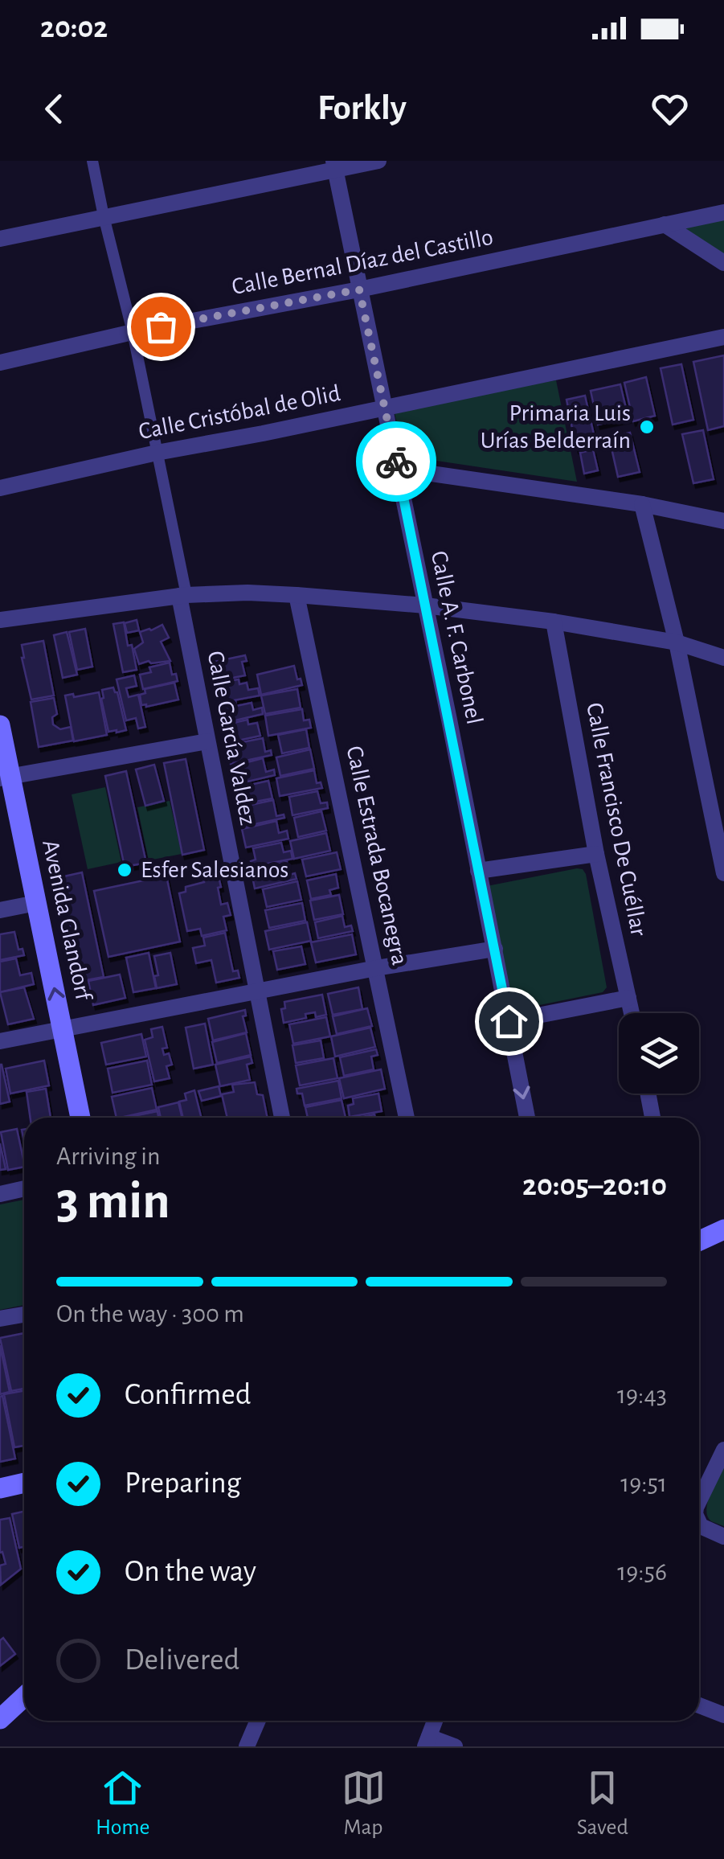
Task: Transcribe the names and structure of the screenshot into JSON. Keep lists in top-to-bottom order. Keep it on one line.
{"streets":{"main road":["Avenida Glandorf"],"street":["Calle Bernal Díaz del Castillo","Calle Cristóbal de Olid","Calle A. F. Carbonel","Calle García Valdez","Calle Francisco De Cuéllar","Calle Estrada Bocanegra"]},"crossings":[["Calle Bernal Díaz del Castillo","Calle A. F. Carbonel"],["Calle Bernal Díaz del Castillo","Calle García Valdez"],["Calle Cristóbal de Olid","Calle A. F. Carbonel"],["Calle Cristóbal de Olid","Calle García Valdez"]],"places":["Primaria Luis Urías Belderraín","Esfer Salesianos"],"page":{"status":"20:02","header":"Forkly","heading":["3 min","Arriving in","20:05–20:10"],"bar":"On the way · 300 m","list":[["Confirmed","19:43"],["Preparing","19:51"],["On the way","19:56"],"Delivered"],"tabs":["Home","Map","Saved"]}}
